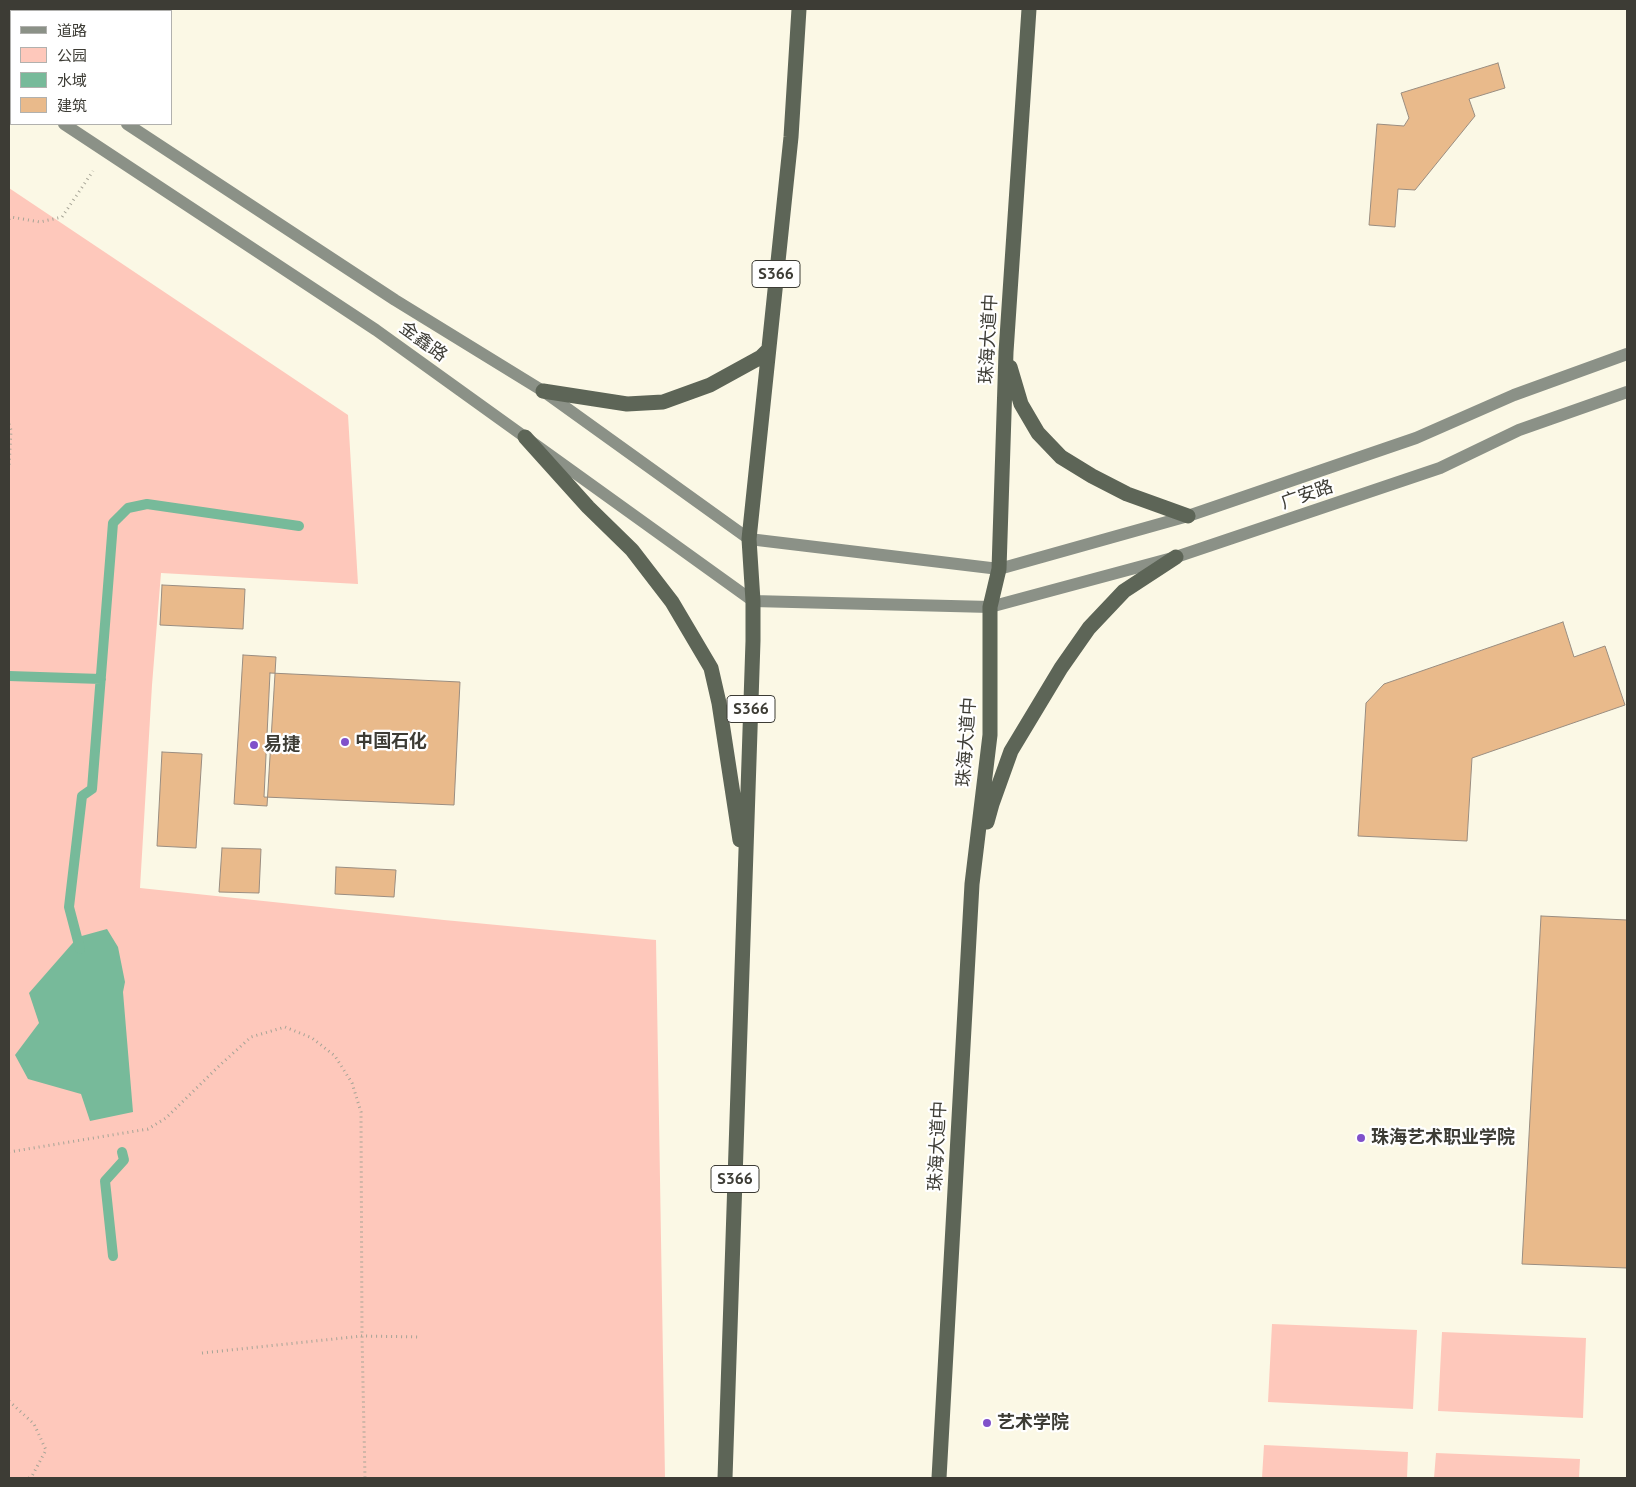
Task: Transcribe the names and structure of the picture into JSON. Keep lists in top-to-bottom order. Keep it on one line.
{"streets":{"highway":["S366","珠海大道中"],"street":["金鑫路","广安路"]},"crossings":[["S366","金鑫路"],["S366","广安路"],["珠海大道中","广安路"],["金鑫路","广安路"]],"places":["中国石化","易捷","珠海艺术职业学院","艺术学院"],"legend":["道路","公园","水域","建筑"]}
